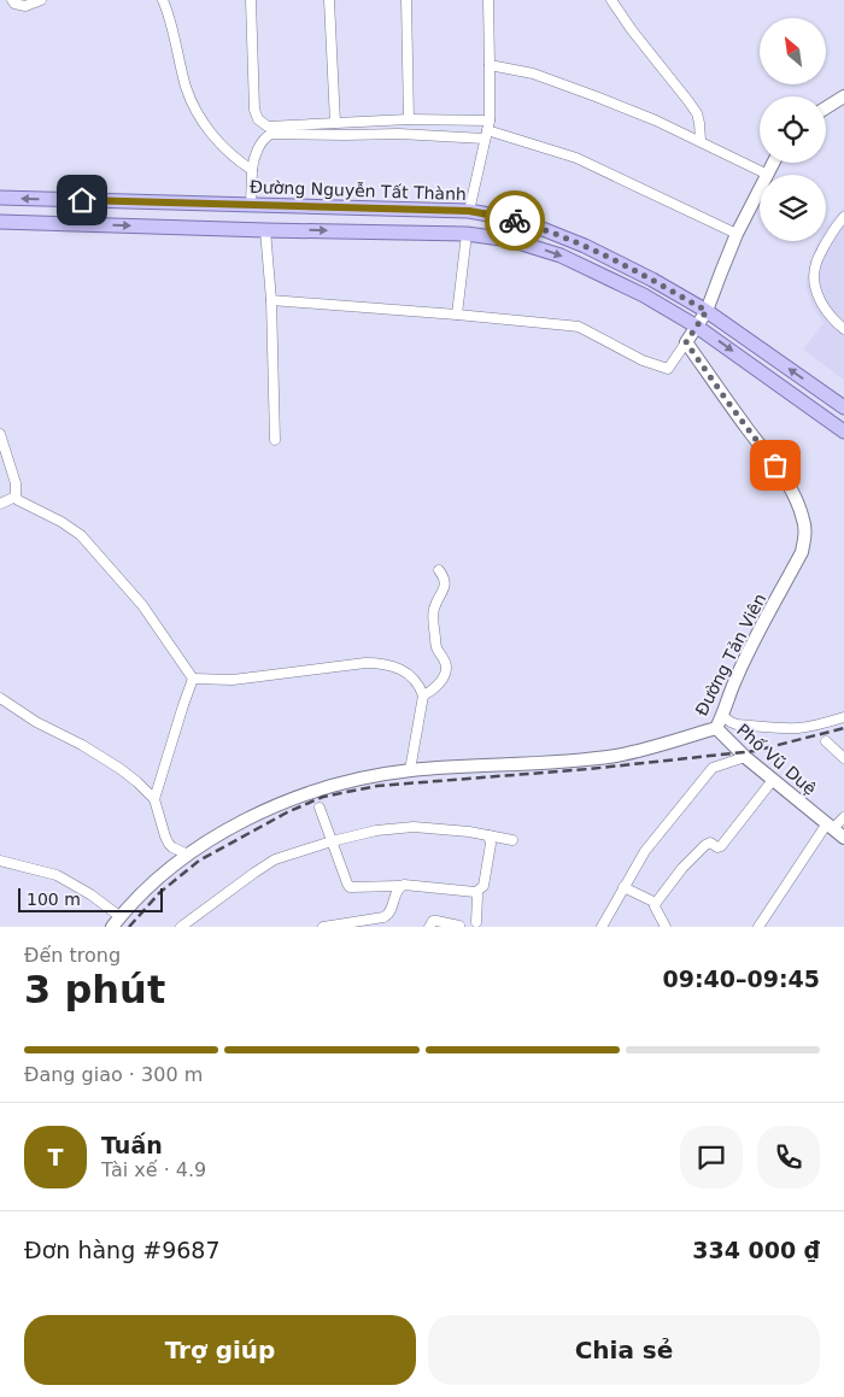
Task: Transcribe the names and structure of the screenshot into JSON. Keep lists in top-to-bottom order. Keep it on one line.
{"streets":{"main road":["Đường Nguyễn Tất Thành"],"street":["Đường Tản Viên","Phố Vũ Duệ"]},"crossings":[["Đường Tản Viên","Phố Vũ Duệ"]],"scale_bar":"100 m","north":"top left","page":{"scale":"100 m","heading":["3 phút","Đến trong","09:40–09:45"],"panel":["Tuấn","Tài xế · 4.9","Đơn hàng #9687","334 000 ₫"],"bar":"Đang giao · 300 m","round":"T","buttons":["Trợ giúp","Chia sẻ"]}}
